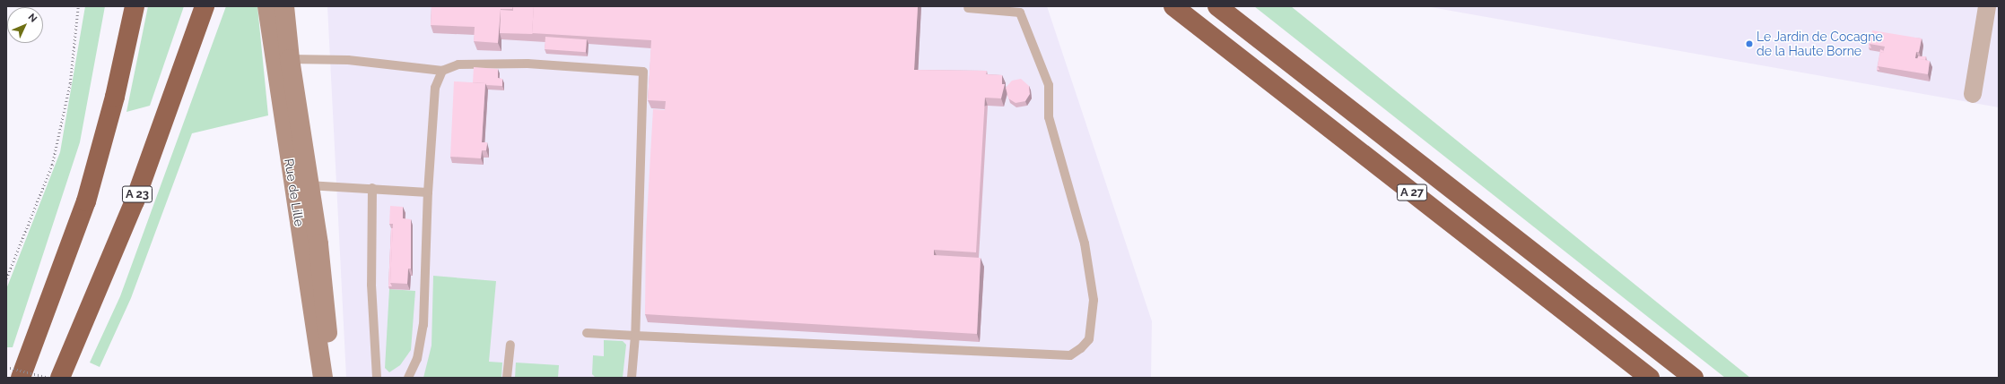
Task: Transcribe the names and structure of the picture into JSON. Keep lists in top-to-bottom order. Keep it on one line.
{"streets":{"highway":["A 27","A 23"],"main road":["Rue de Lille"]},"places":["Le Jardin de Cocagne de la Haute Borne"],"north":"top right"}
